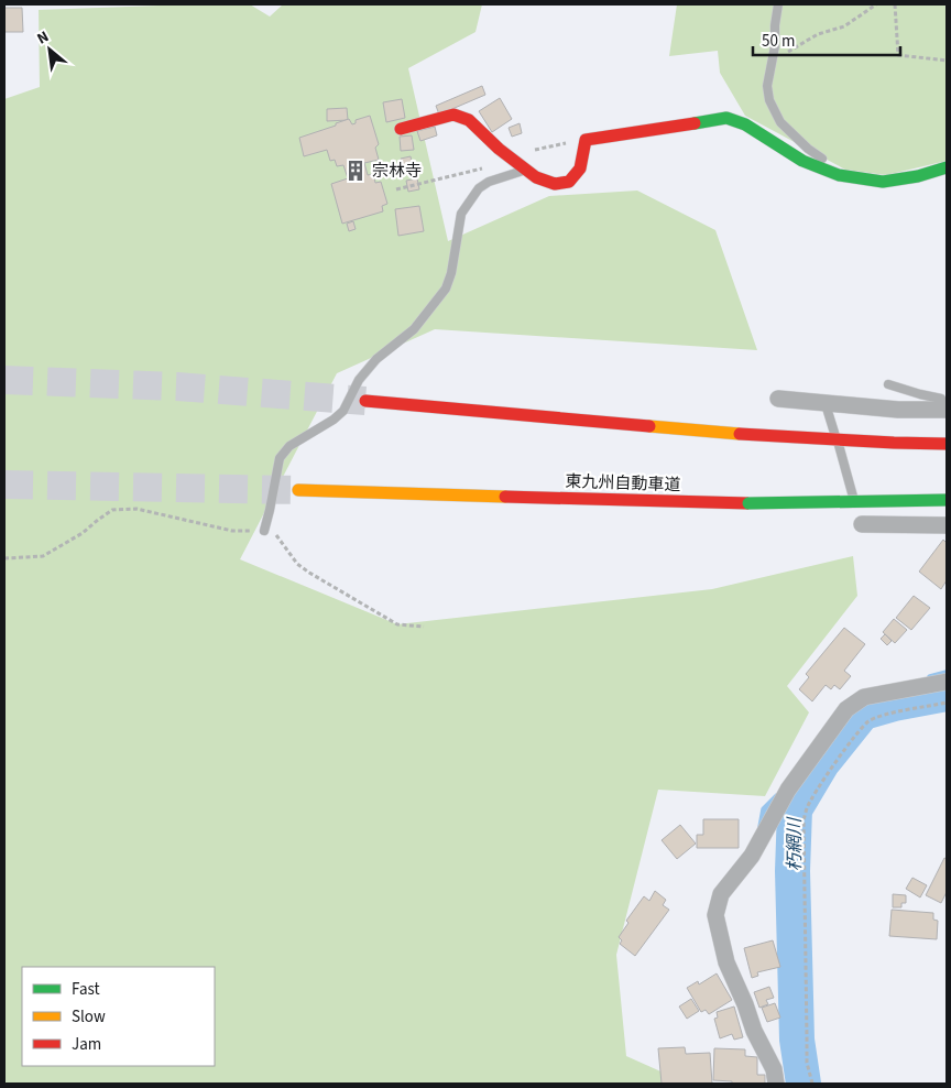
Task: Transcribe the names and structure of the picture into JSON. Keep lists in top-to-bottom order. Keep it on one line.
{"streets":{"main road":["東九州自動車道"]},"water":["朽網川"],"places":{"building":["宗林寺"]},"legend":["Fast","Slow","Jam"],"scale_bar":"50 m","north":"top left"}
